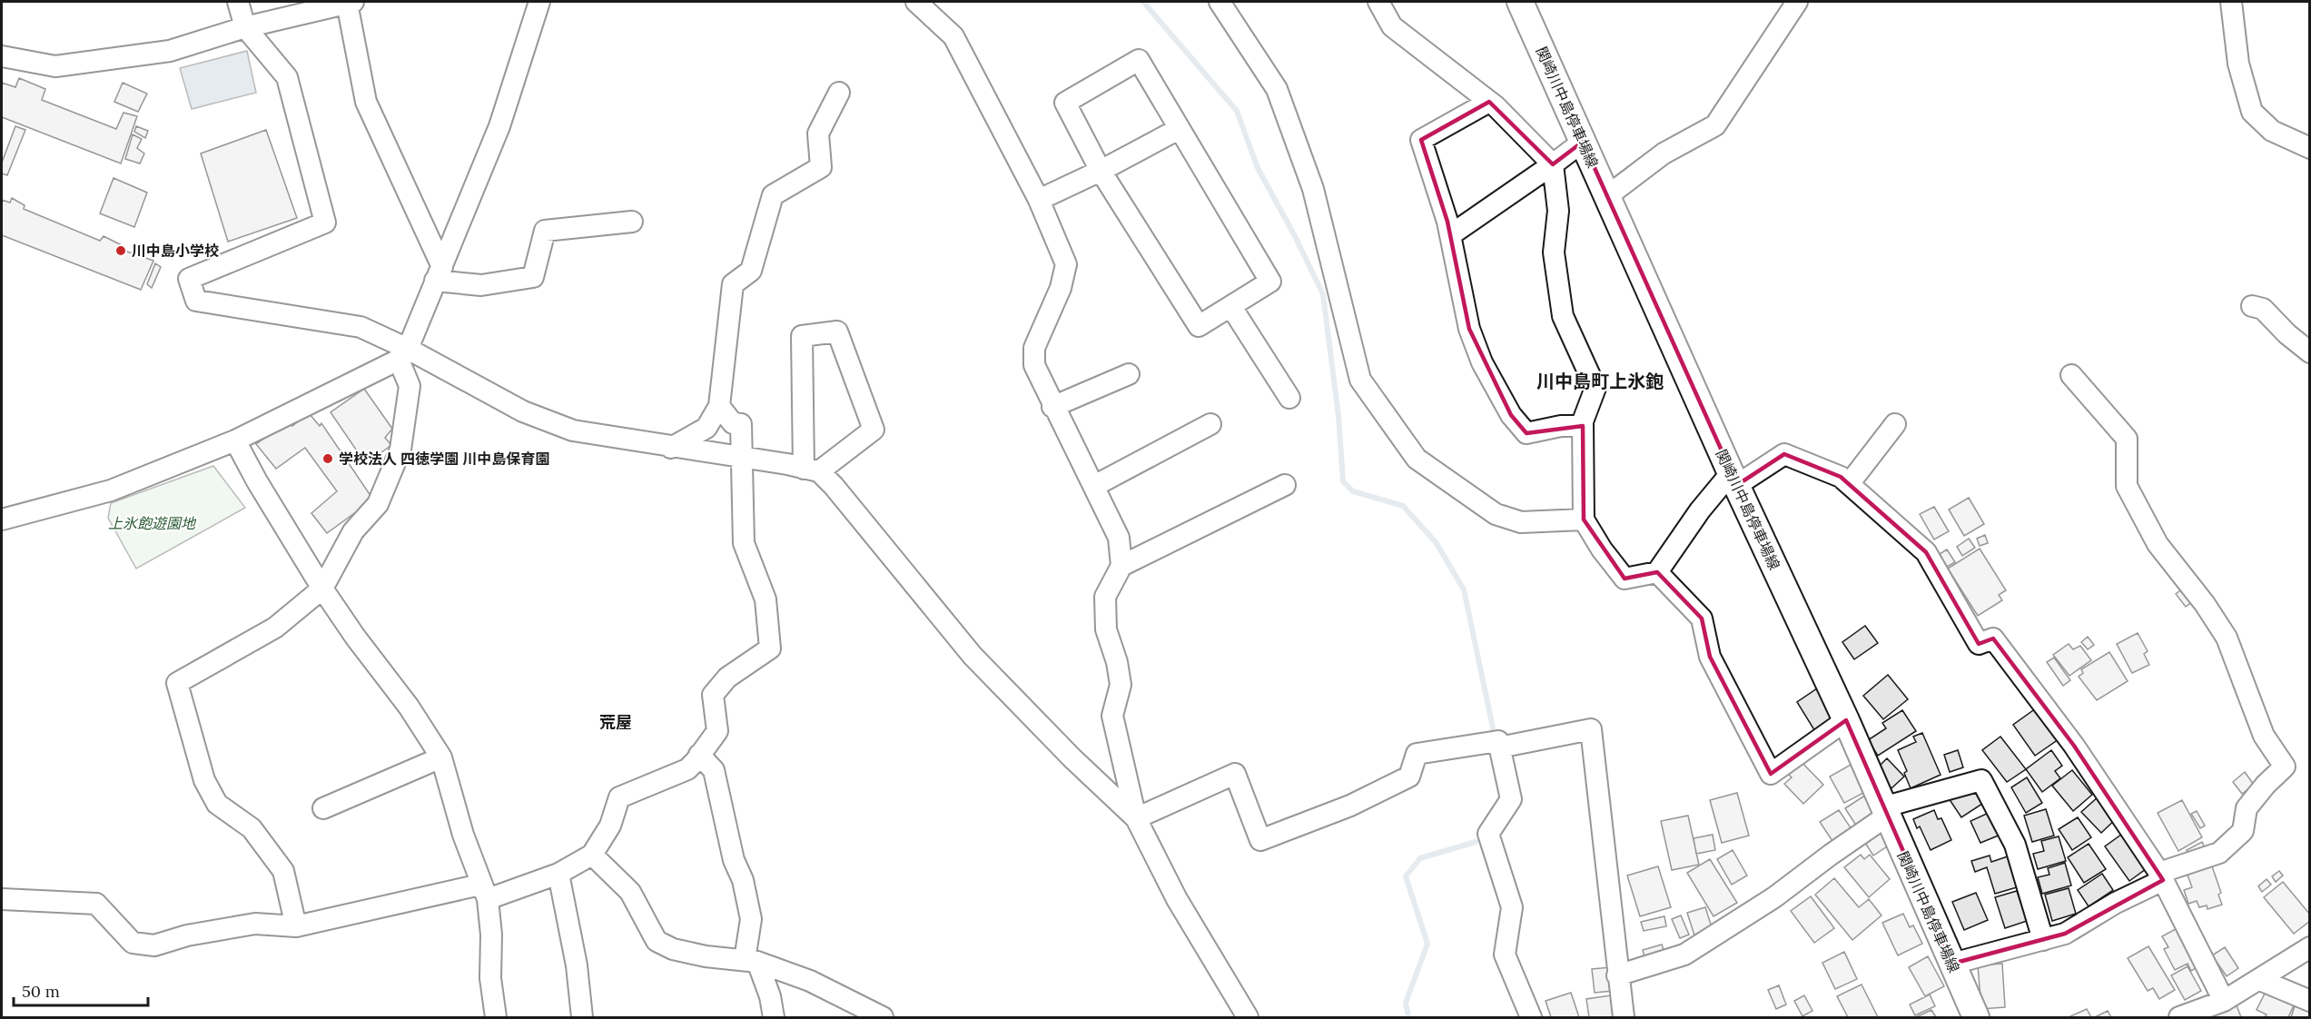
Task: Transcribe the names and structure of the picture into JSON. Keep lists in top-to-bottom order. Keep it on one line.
{"streets":{"main road":["関崎川中島停車場線"]},"districts":["川中島町上氷鉋","荒屋"],"parks":["上氷飽遊園地"],"places":["川中島小学校","学校法人 四徳学園 川中島保育園"],"scale_bar":"50 m"}
